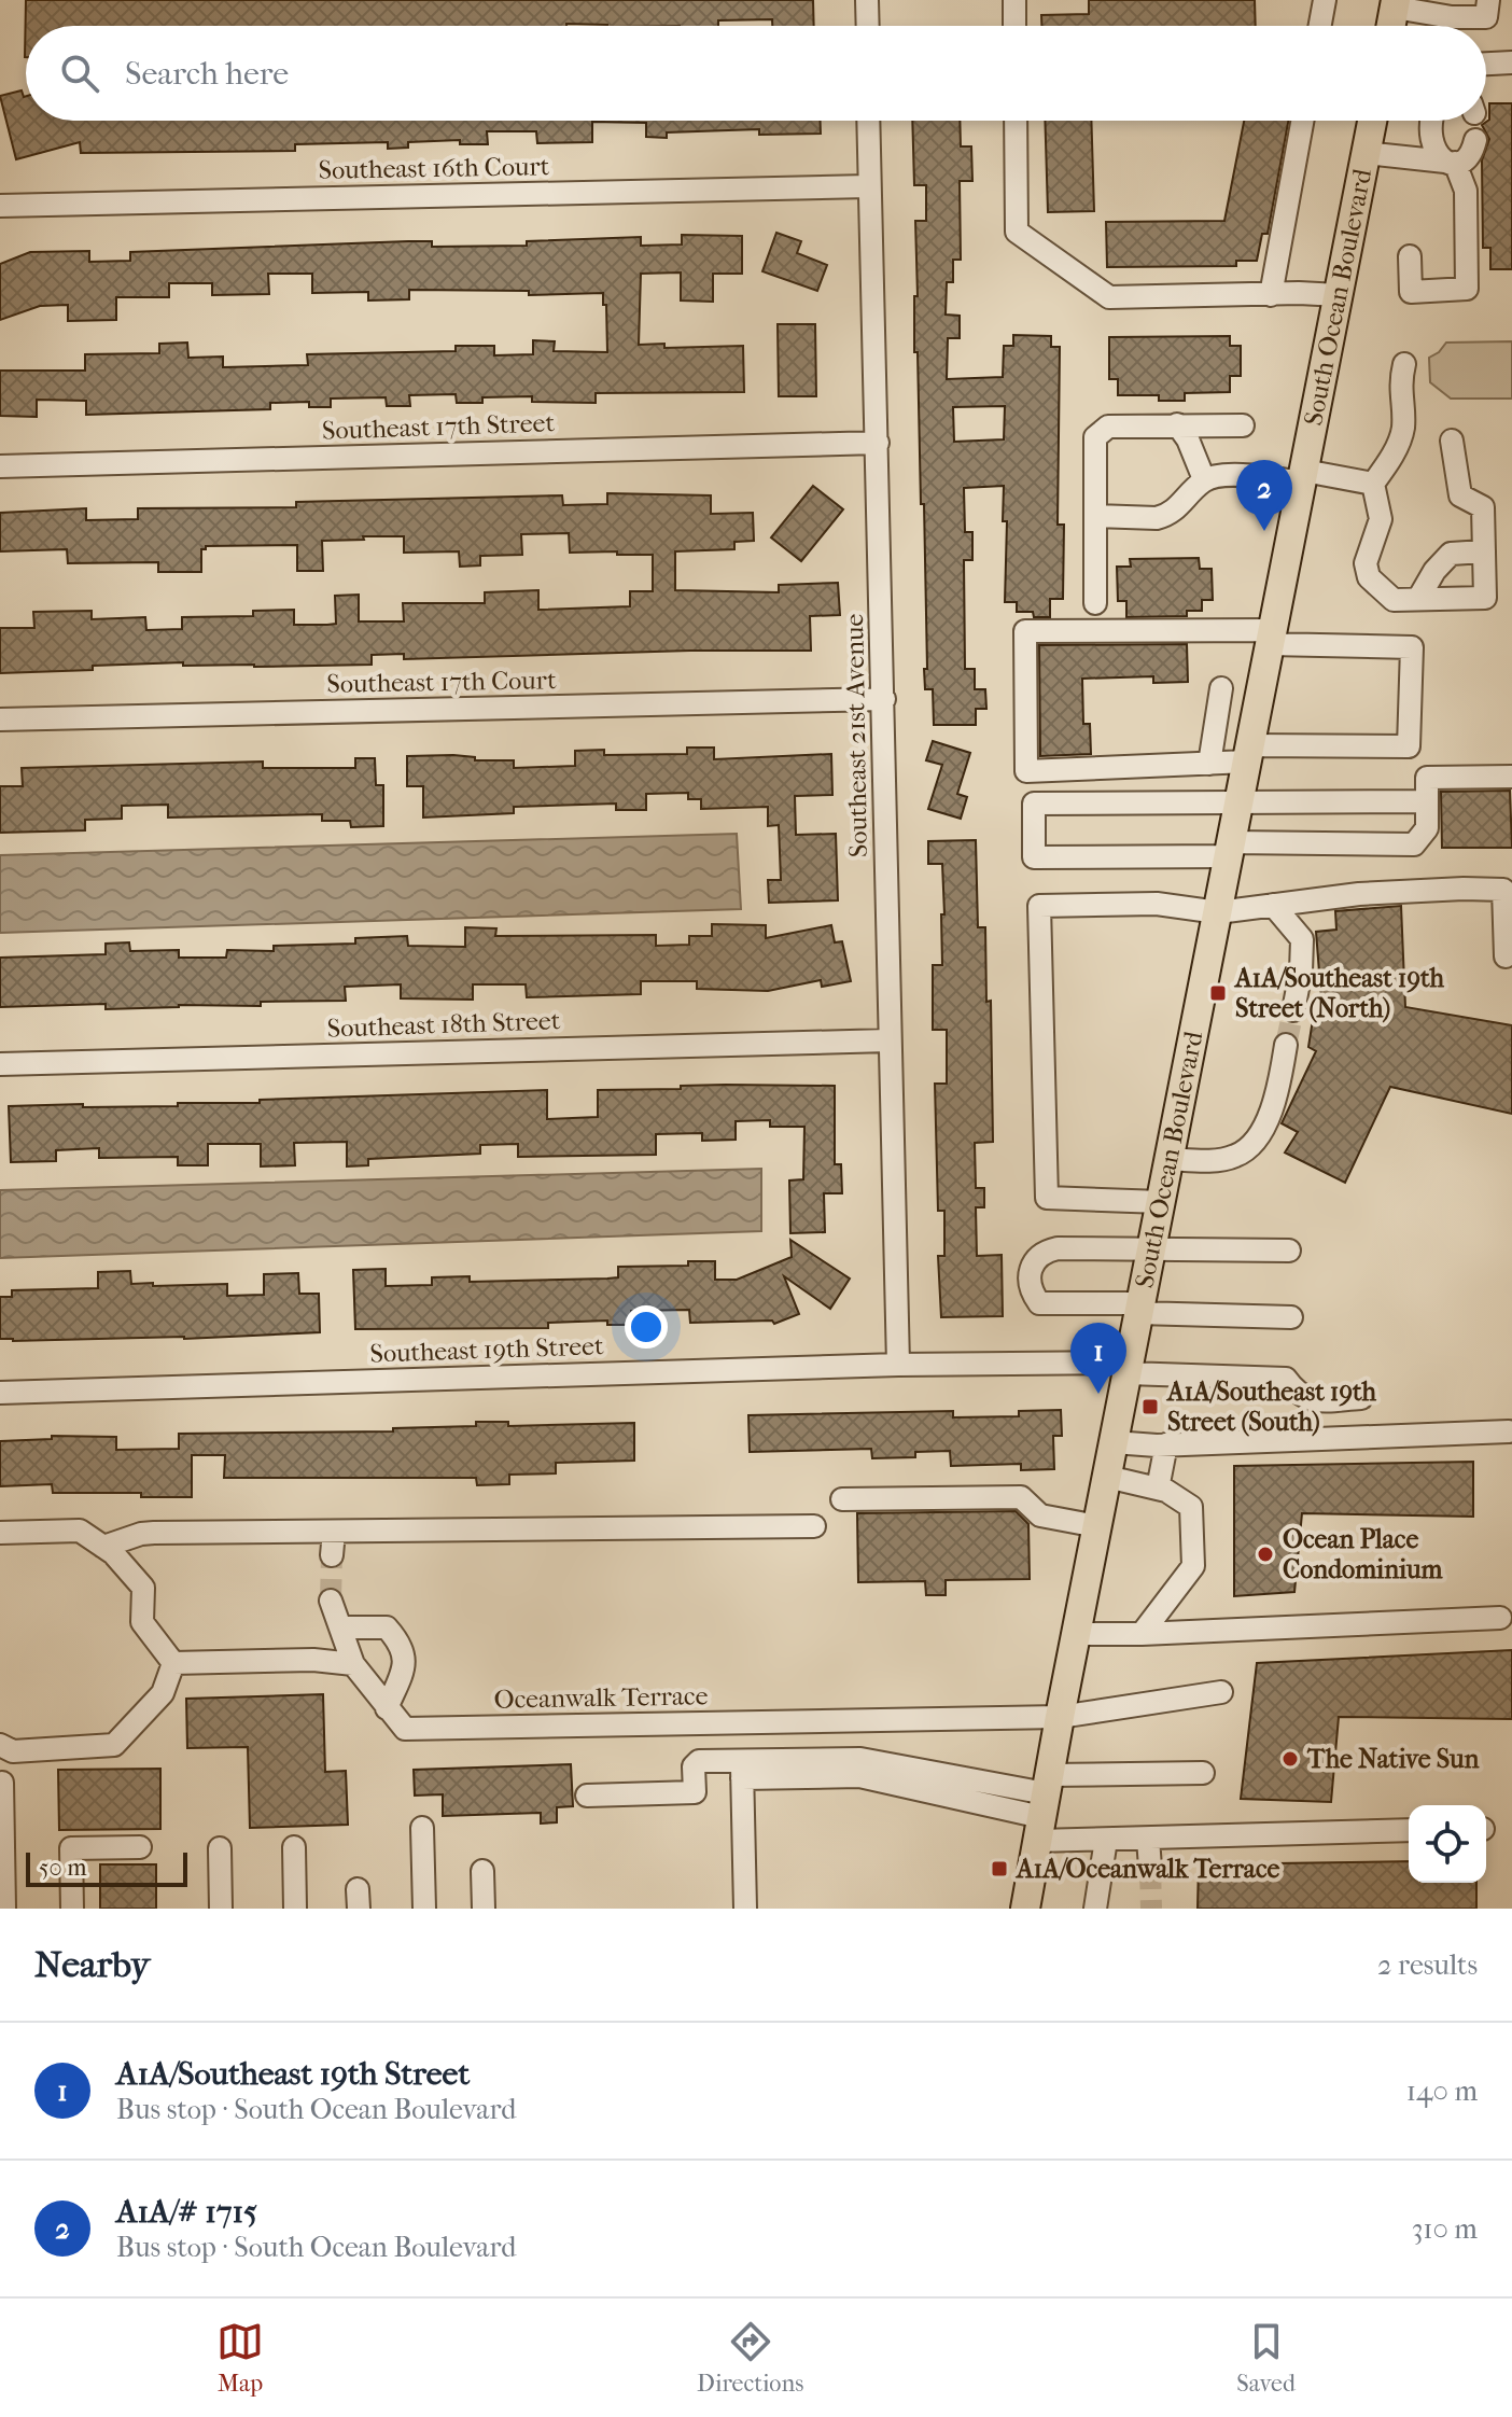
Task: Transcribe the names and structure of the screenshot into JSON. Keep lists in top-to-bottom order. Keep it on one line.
{"streets":{"main road":["South Ocean Boulevard"],"street":["Southeast 16th Court","Southeast 17th Street","Southeast 17th Court","Southeast 21st Avenue","Southeast 18th Street","Southeast 19th Street","Oceanwalk Terrace"]},"crossings":[["Southeast 16th Court","Southeast 21st Avenue"],["South Ocean Boulevard","Southeast 19th Street"],["South Ocean Boulevard","Oceanwalk Terrace"],["Southeast 17th Street","Southeast 21st Avenue"],["Southeast 17th Court","Southeast 21st Avenue"],["Southeast 21st Avenue","Southeast 18th Street"],["Southeast 21st Avenue","Southeast 19th Street"]],"places":{"transit":["A1A/Southeast 19th Street (North)","A1A/Southeast 19th Street (South)","A1A/Oceanwalk Terrace"],"other":["Ocean Place Condominium","The Native Sun"]},"scale_bar":"50 m","page":{"search":"Search here","pins":["2","1"],"scale":"50 m","heading":["Nearby","2 results"],"list":[{"mark":"1","name":"A1A/Southeast 19th Street","note":"Bus stop · South Ocean Boulevard","value":"140 m"},{"mark":"2","name":"A1A/# 1715","note":"Bus stop · South Ocean Boulevard","value":"310 m"}],"nav":["Map","Directions","Saved"]}}
